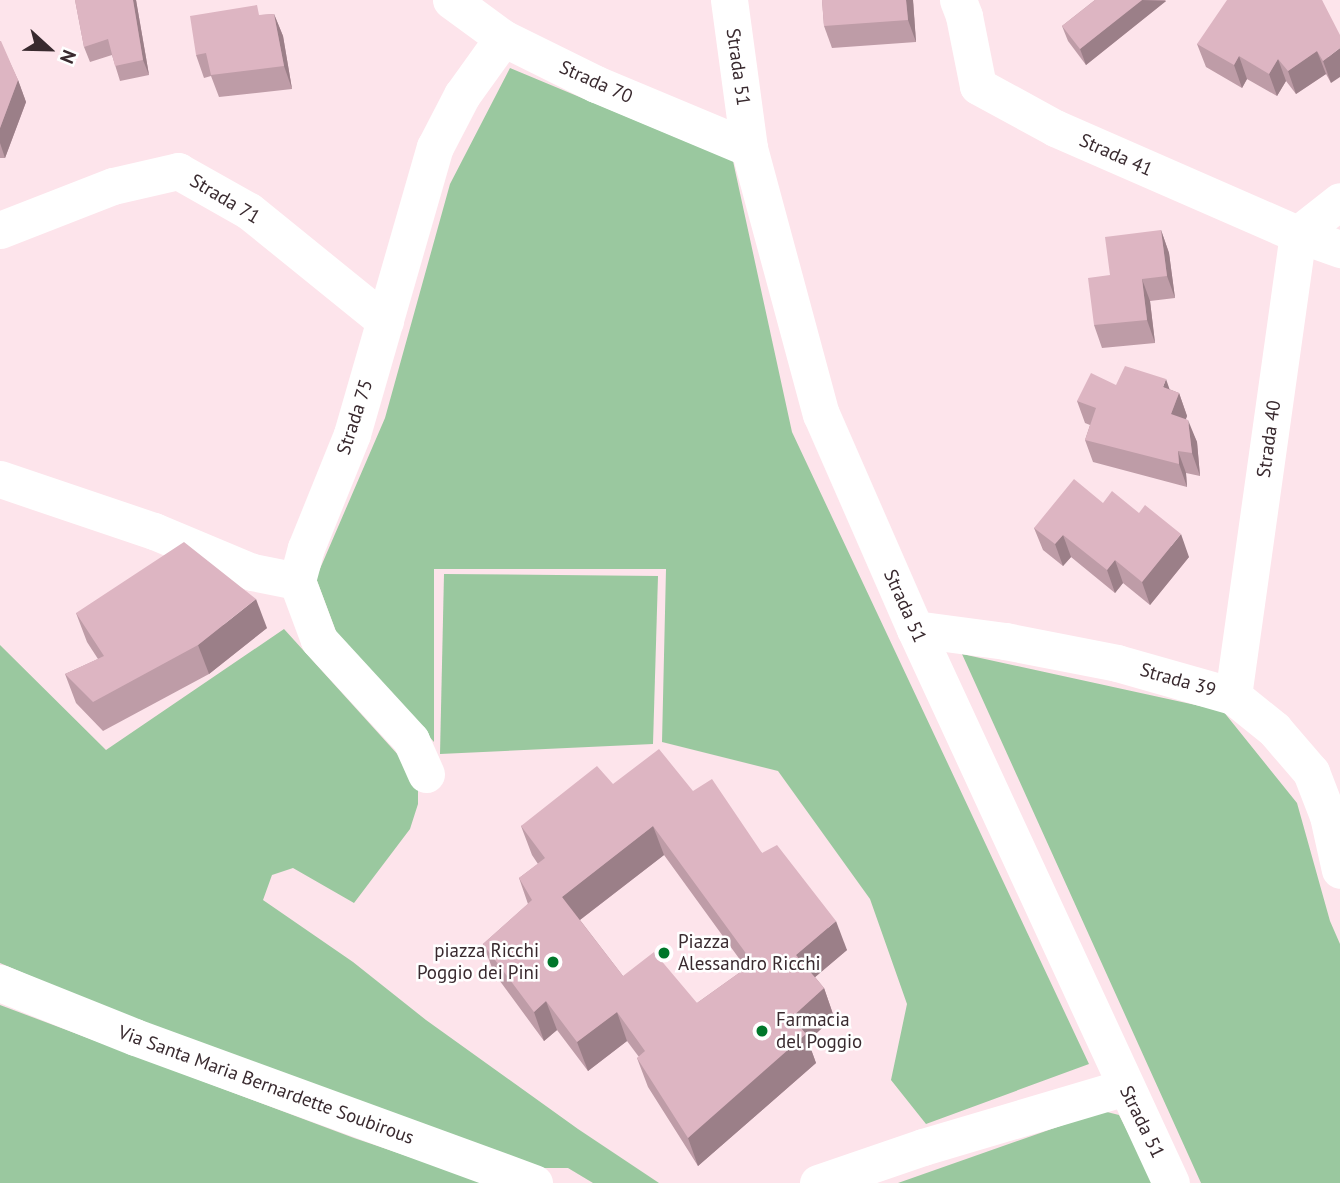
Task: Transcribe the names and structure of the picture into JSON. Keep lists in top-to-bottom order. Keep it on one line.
{"streets":{"street":["Strada 51","Strada 70","Strada 41","Strada 71","Strada 75","Strada 40","Strada 39","Via Santa Maria Bernardette Soubirous"]},"crossings":[["Strada 51","Strada 70"],["Strada 51","Strada 39"],["Strada 70","Strada 75"],["Strada 41","Strada 40"],["Strada 71","Strada 75"],["Strada 40","Strada 39"]],"places":["Piazza Alessandro Ricchi","piazza Ricchi Poggio dei Pini","Farmacia del Poggio"],"north":"right"}
